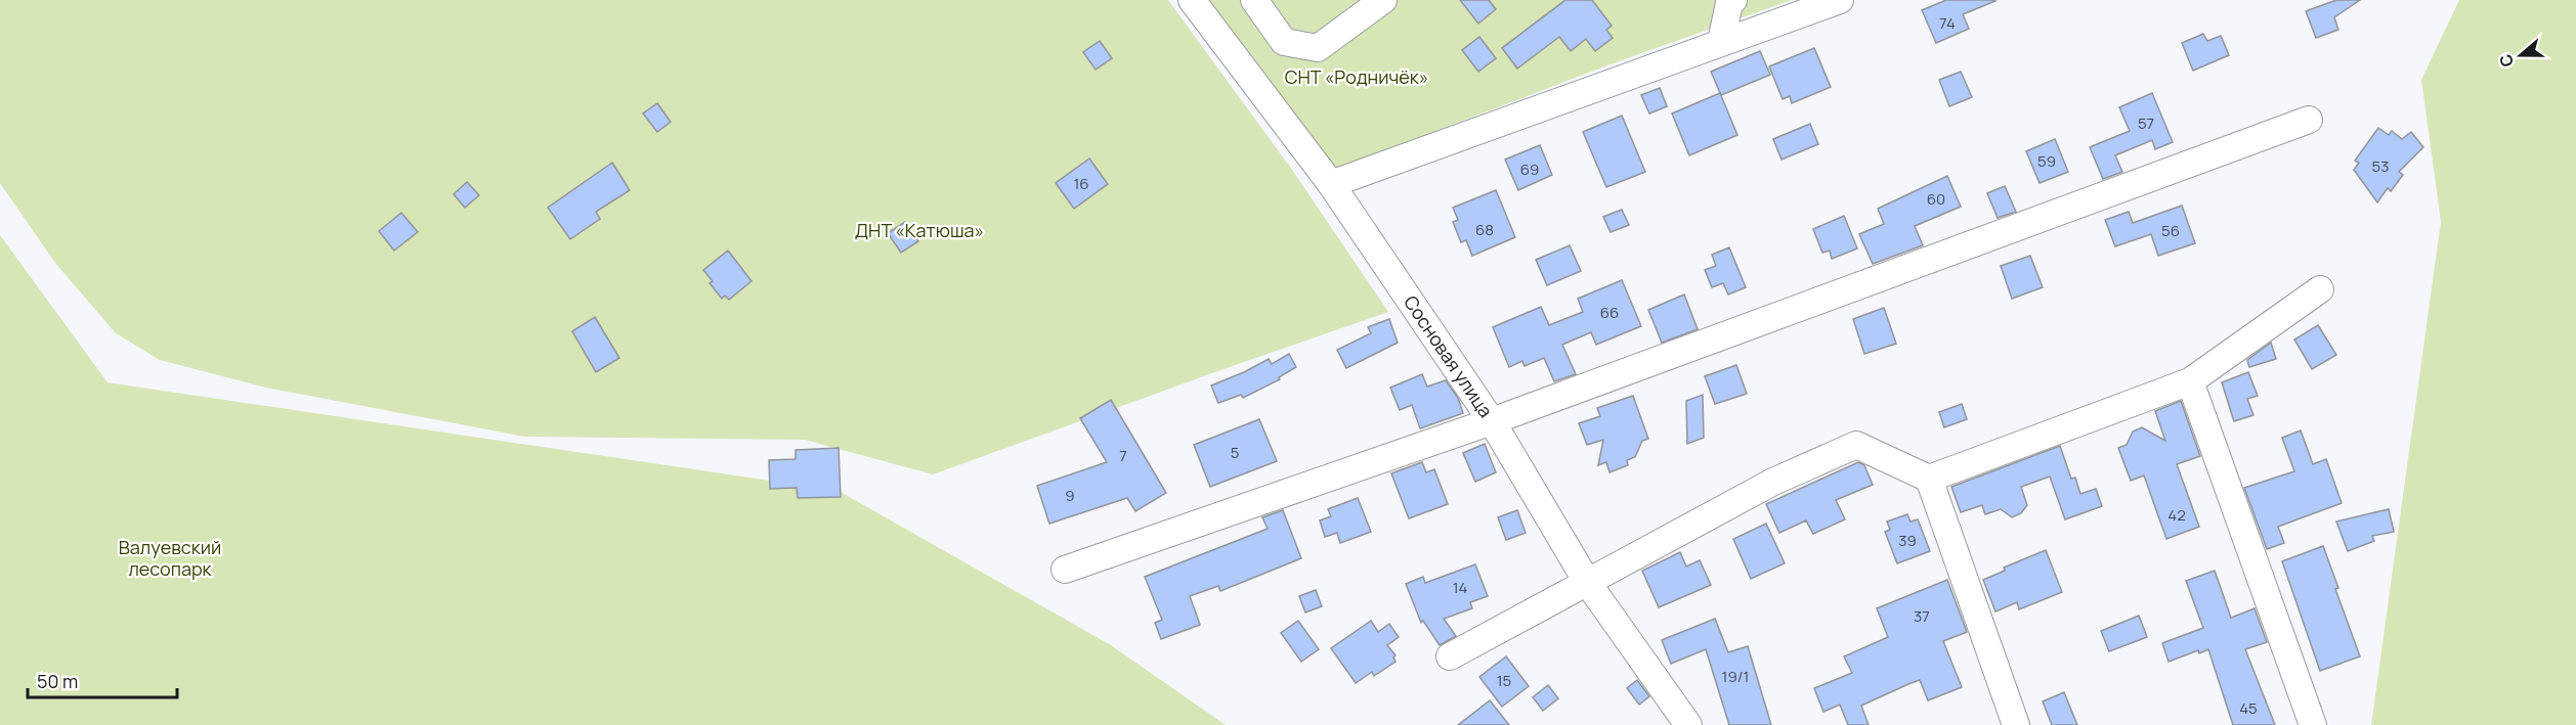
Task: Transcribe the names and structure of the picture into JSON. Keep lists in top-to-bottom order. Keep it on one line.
{"streets":{"street":["Сосновая улица"]},"parks":["СНТ «Родничёк»","ДНТ «Катюша»","Валуевский лесопарк"],"house_numbers":["74","57","59","53","69","16","60","68","56","66","5","7","9","42","39","14","37","19/1","15","45"],"scale_bar":"50 m","north":"left"}
